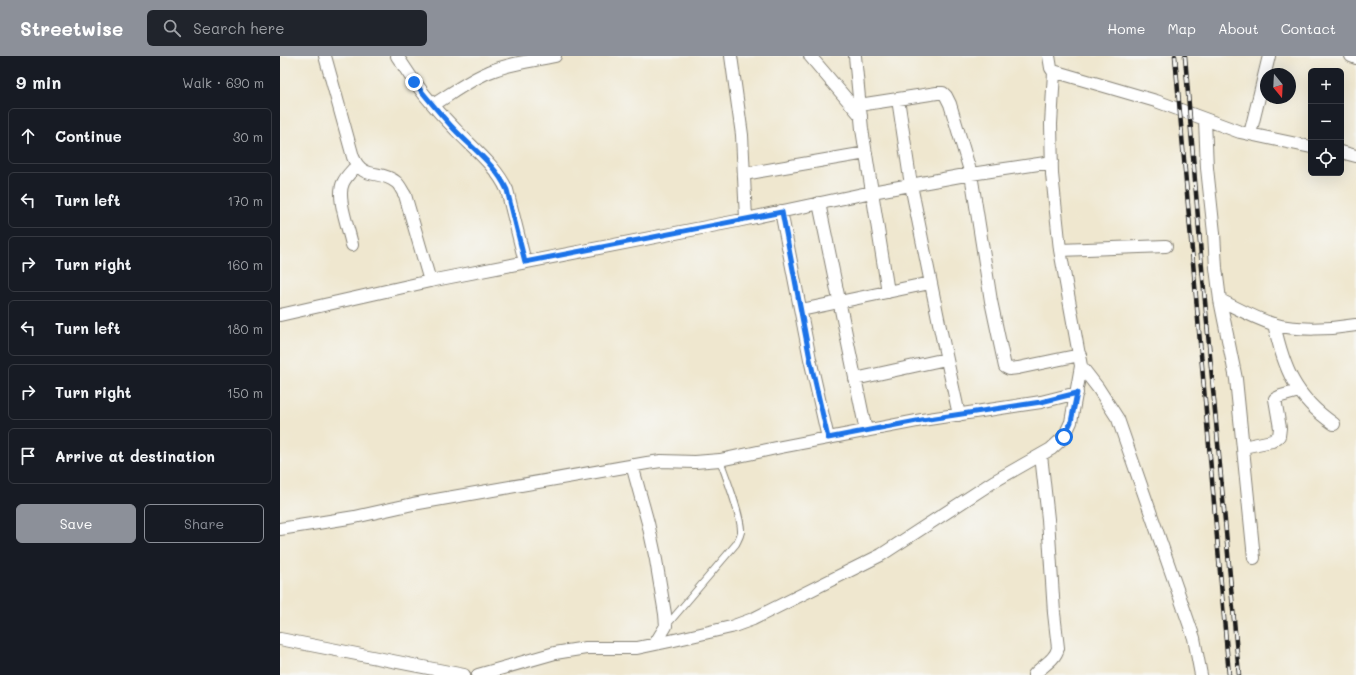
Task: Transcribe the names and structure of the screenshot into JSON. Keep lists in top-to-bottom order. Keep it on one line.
{"north":"bottom","page":{"header":"Streetwise","search":"Search here","nav":["Home","Map","About","Contact"],"heading":["9 min","Walk · 690 m"],"map_buttons":["+","−"],"list":[["Continue","30 m"],["Turn left","170 m"],["Turn right","160 m"],["Turn left","180 m"],["Turn right","150 m"],"Arrive at destination"],"buttons":["Save","Share"]}}
